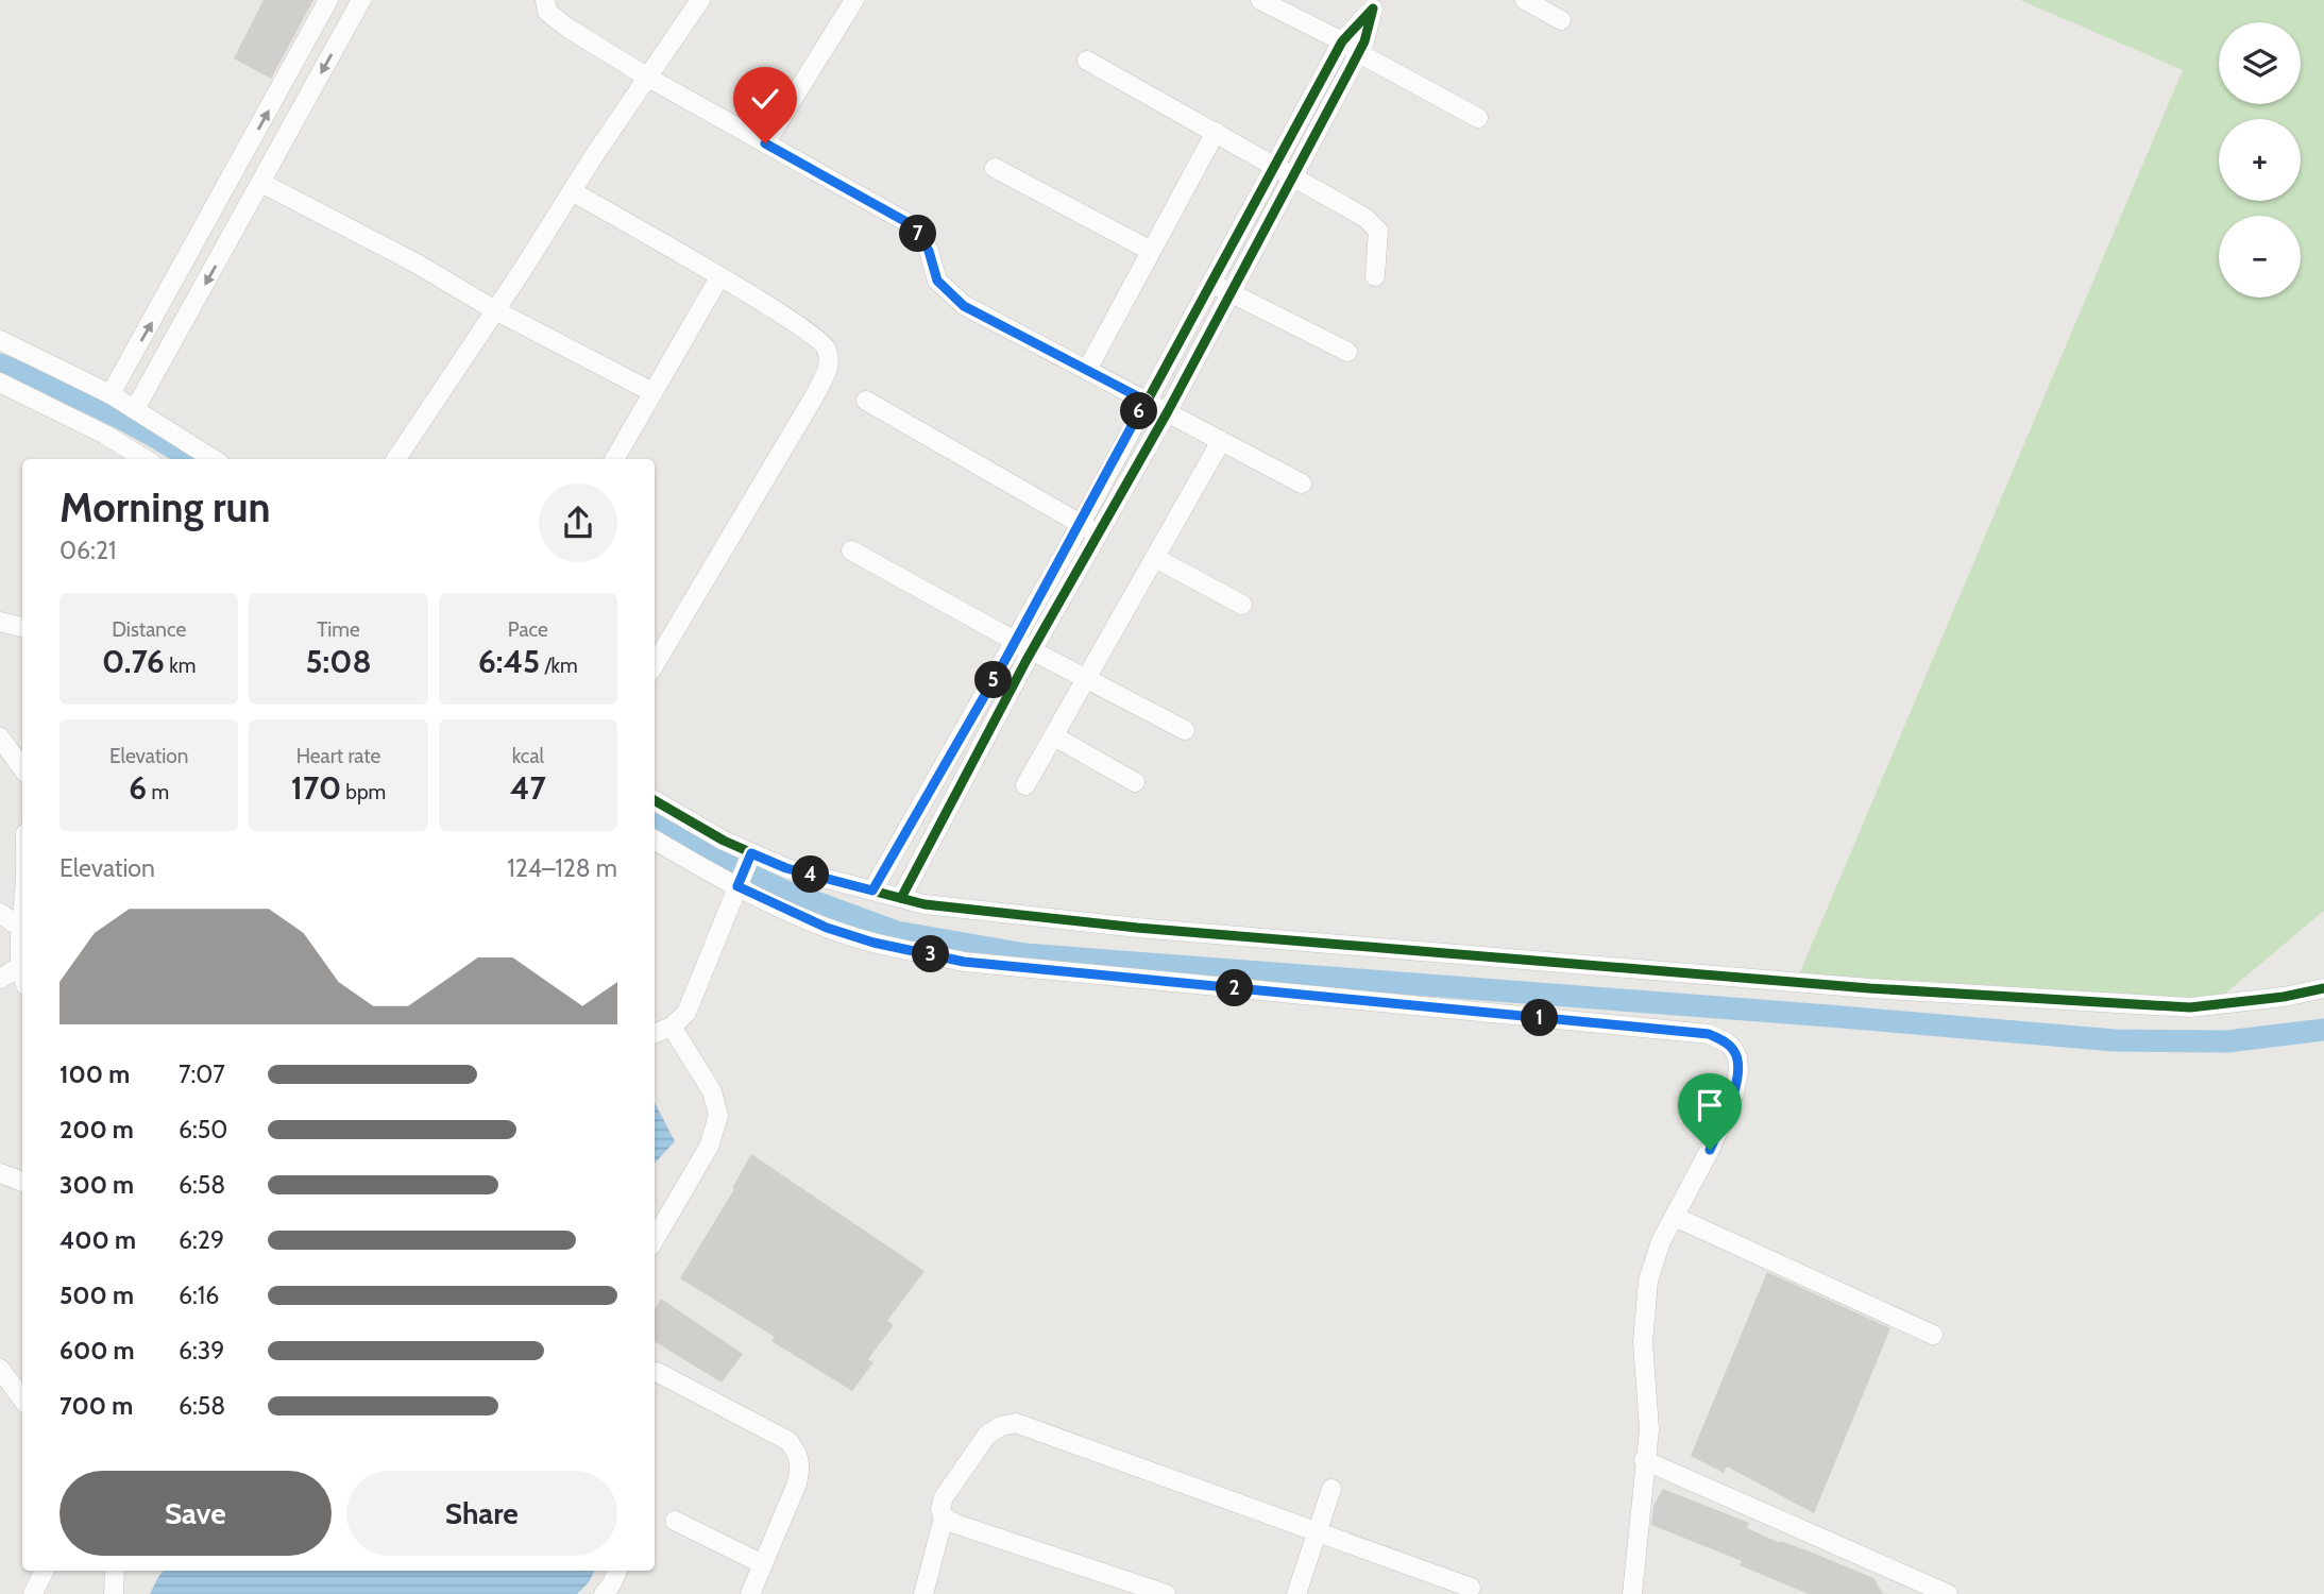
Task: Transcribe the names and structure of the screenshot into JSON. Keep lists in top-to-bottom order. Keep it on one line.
{"page":{"map_buttons":["+","−"],"pins":["7","6","5","4","3","2","1"],"heading":["Morning run","06:21"],"stats":[["Distance","0.76 km"],["Time","5:08"],["Pace","6:45 /km"],["Elevation","6 m"],["Heart rate","170 bpm"],["kcal","47"]],"chart":["Elevation","124–128 m"],"list":[{"name":"100 m","note":"7:07"},{"name":"200 m","note":"6:50"},{"name":"300 m","note":"6:58"},{"name":"400 m","note":"6:29"},{"name":"500 m","note":"6:16"},{"name":"600 m","note":"6:39"},{"name":"700 m","note":"6:58"}],"buttons":["Save","Share"]}}
